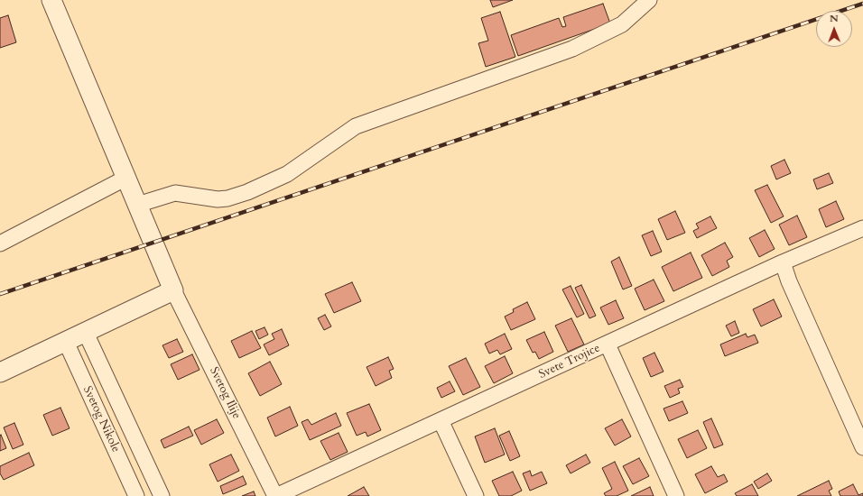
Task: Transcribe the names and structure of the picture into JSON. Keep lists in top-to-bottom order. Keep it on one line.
{"streets":{"street":["Svete Trojice","Svetog Ilije","Svetog Nikole"]},"crossings":[["Svete Trojice","Svetog Ilije"]],"north":"top"}
